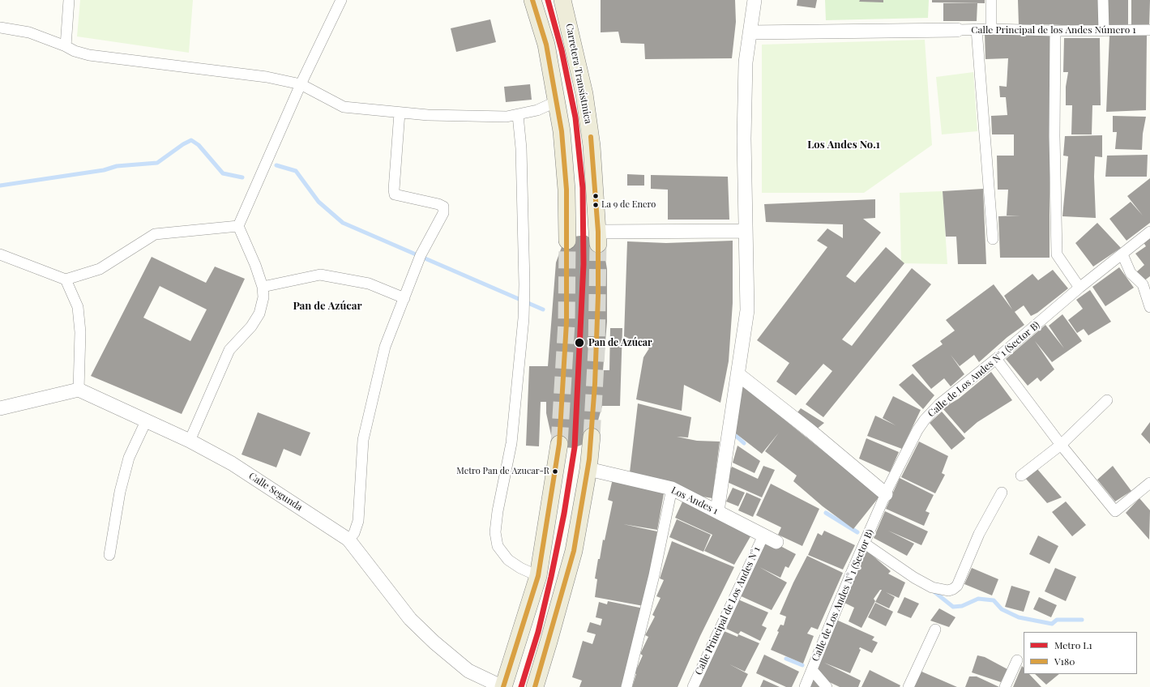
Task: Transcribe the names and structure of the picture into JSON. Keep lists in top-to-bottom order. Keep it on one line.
{"streets":{"main road":["Carretera Transístmica"],"street":["Calle Principal de los Andes Número 1","Calle de Los Andes N°1 (Sector B)","Calle Segunda","Los Andes 1","Calle Principal de Los Andes N°1"]},"crossings":[["Los Andes 1","Calle Principal de Los Andes N°1"]],"districts":["Los Andes No.1","Pan de Azúcar"],"places":["La 9 de Enero","Pan de Azúcar","Metro Pan de Azucar-R"],"lines":["metro line L1","transit line V180"],"legend":["Metro L1","V180"]}
